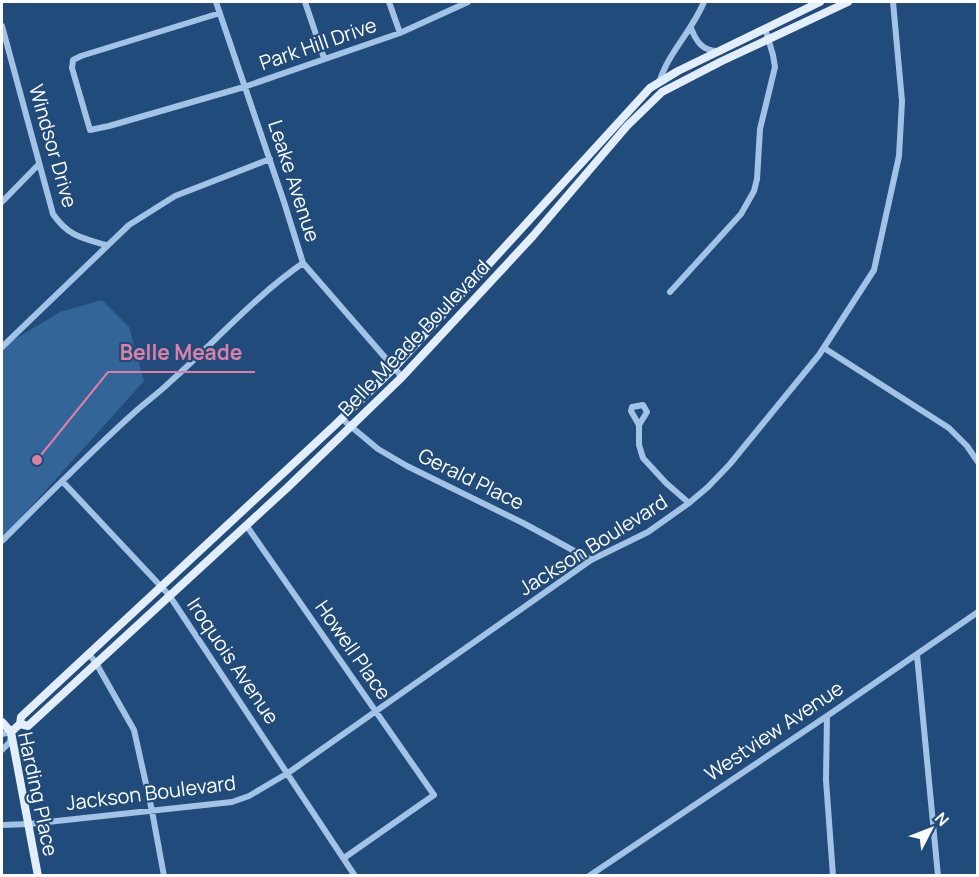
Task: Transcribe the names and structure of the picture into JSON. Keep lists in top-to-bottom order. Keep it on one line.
{"streets":{"main road":["Belle Meade Boulevard","Harding Place"],"street":["Park Hill Drive","Windsor Drive","Leake Avenue","Gerald Place","Jackson Boulevard","Howell Place","Iroquois Avenue","Westview Avenue"]},"crossings":[["Park Hill Drive","Leake Avenue"],["Leake Avenue","Belle Meade Boulevard"],["Belle Meade Boulevard","Gerald Place"],["Belle Meade Boulevard","Howell Place"],["Belle Meade Boulevard","Iroquois Avenue"],["Belle Meade Boulevard","Harding Place"],["Gerald Place","Jackson Boulevard"],["Jackson Boulevard","Howell Place"],["Jackson Boulevard","Iroquois Avenue"],["Jackson Boulevard","Harding Place"],["Howell Place","Iroquois Avenue"]],"places":["Belle Meade"],"north":"top right"}
